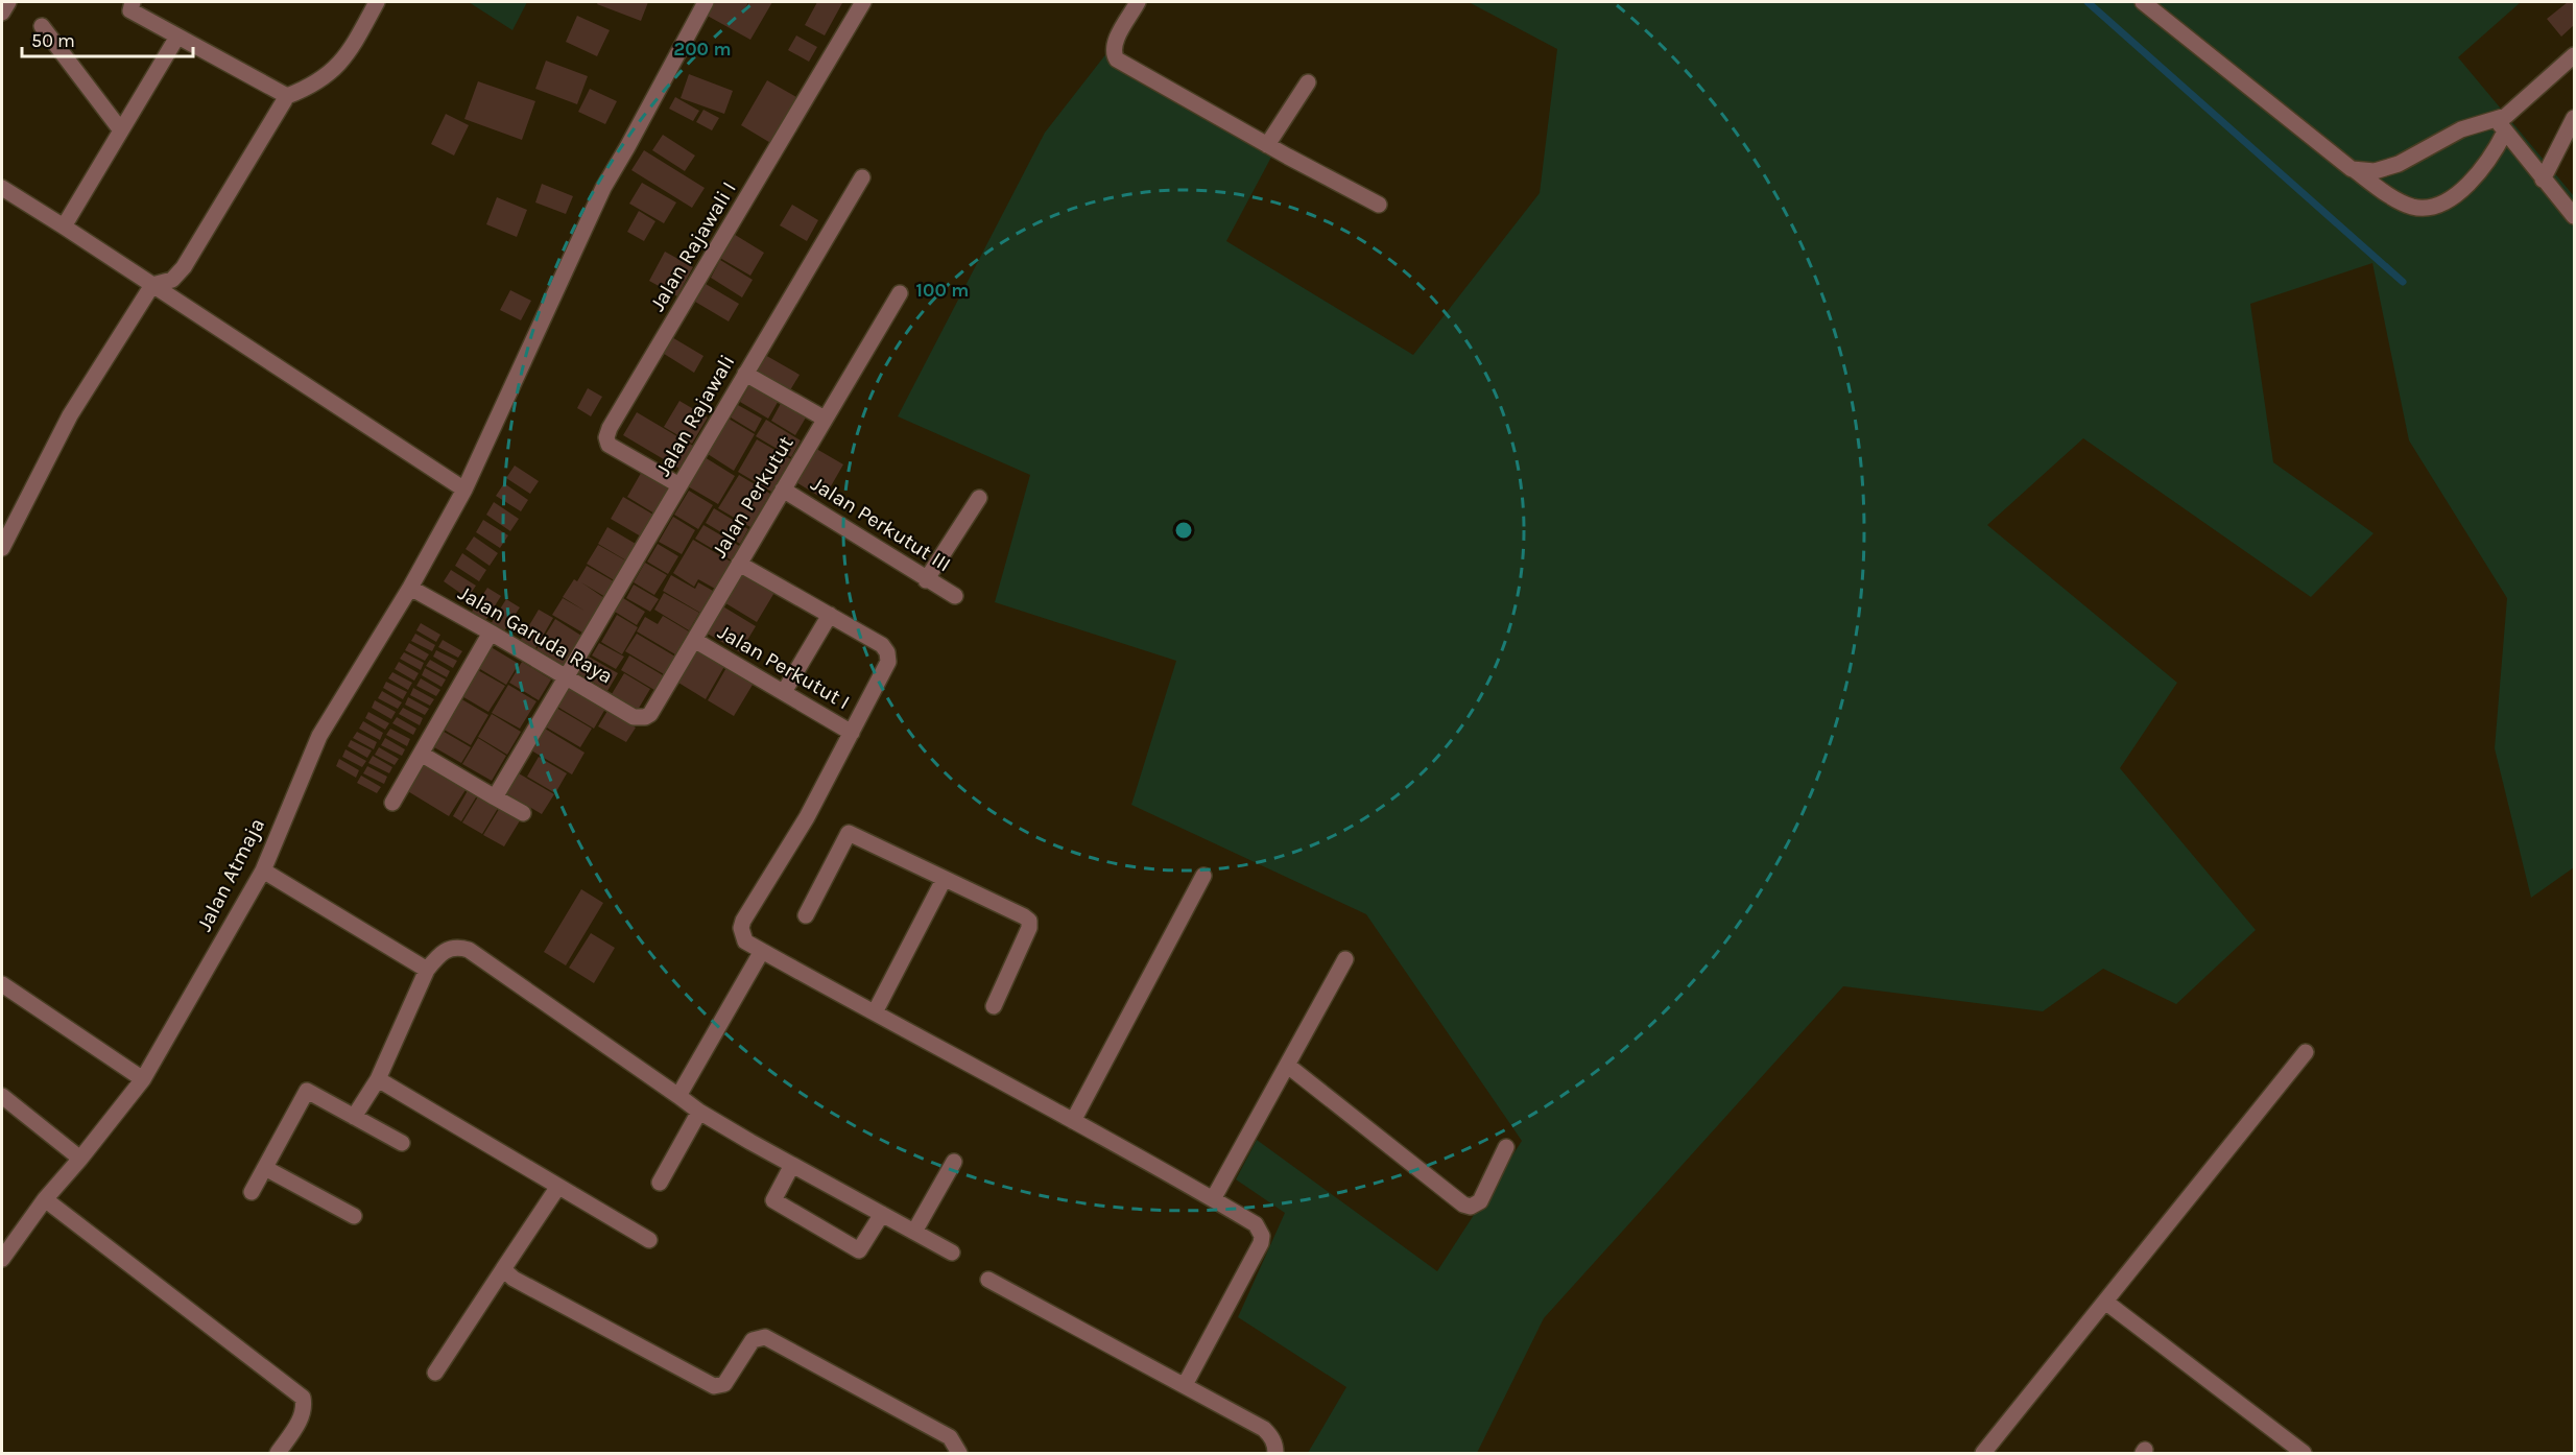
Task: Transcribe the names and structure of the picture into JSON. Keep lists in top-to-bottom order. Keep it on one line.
{"streets":{"street":["Jalan Rajawali I","Jalan Rajawali","Jalan Perkutut","Jalan Perkutut III","Jalan Garuda Raya","Jalan Perkutut I","Jalan Atmaja"]},"crossings":[["Jalan Rajawali I","Jalan Rajawali"],["Jalan Rajawali","Jalan Garuda Raya"],["Jalan Perkutut","Jalan Perkutut III"],["Jalan Perkutut","Jalan Garuda Raya"],["Jalan Perkutut","Jalan Perkutut I"],["Jalan Garuda Raya","Jalan Atmaja"]],"scale_bar":"50 m","rings":["200 m","100 m"]}
